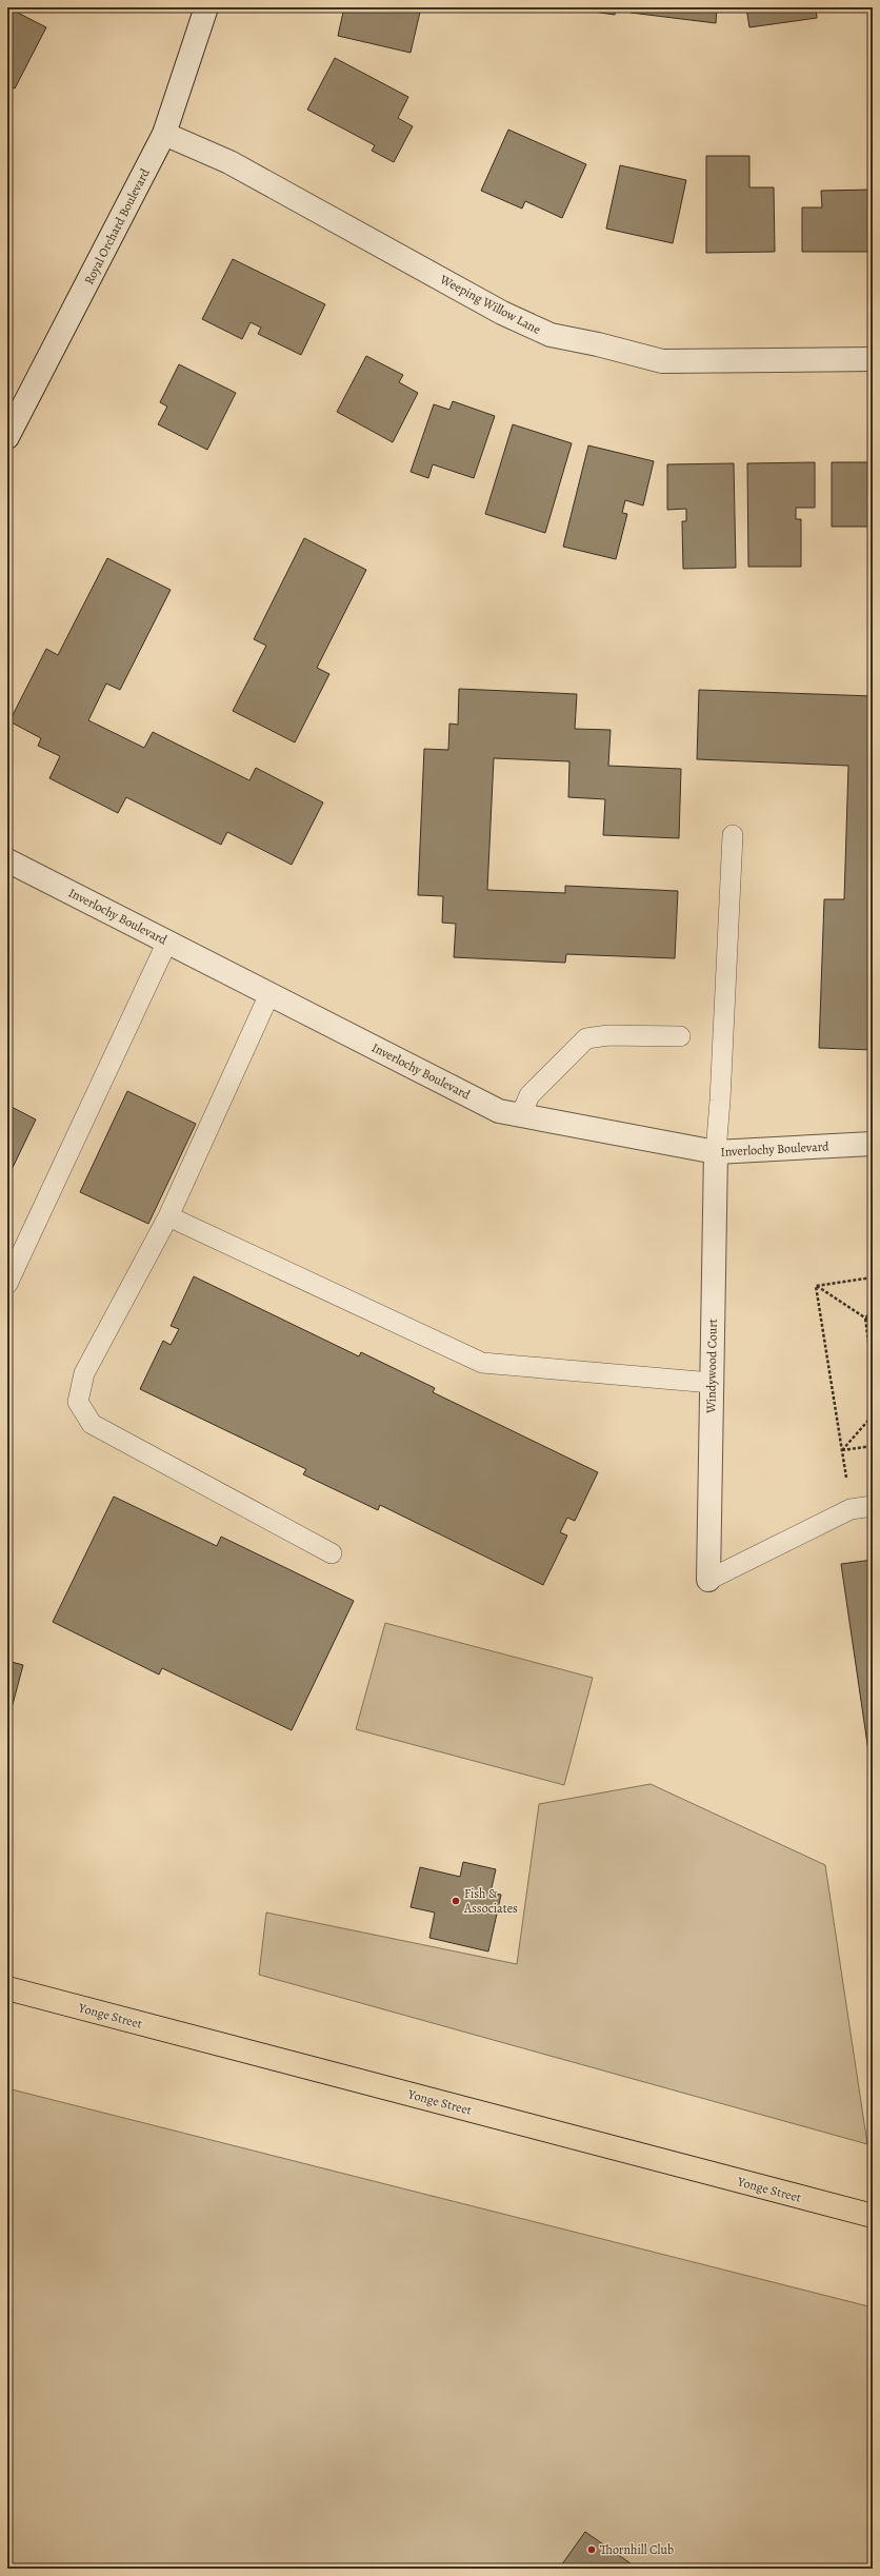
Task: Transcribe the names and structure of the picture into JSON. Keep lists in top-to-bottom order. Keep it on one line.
{"streets":{"main road":["Yonge Street"],"street":["Royal Orchard Boulevard","Weeping Willow Lane","Inverlochy Boulevard","Windywood Court"]},"crossings":[["Royal Orchard Boulevard","Weeping Willow Lane"],["Inverlochy Boulevard","Windywood Court"]],"places":["Fish & Associates","Thornhill Club"]}
